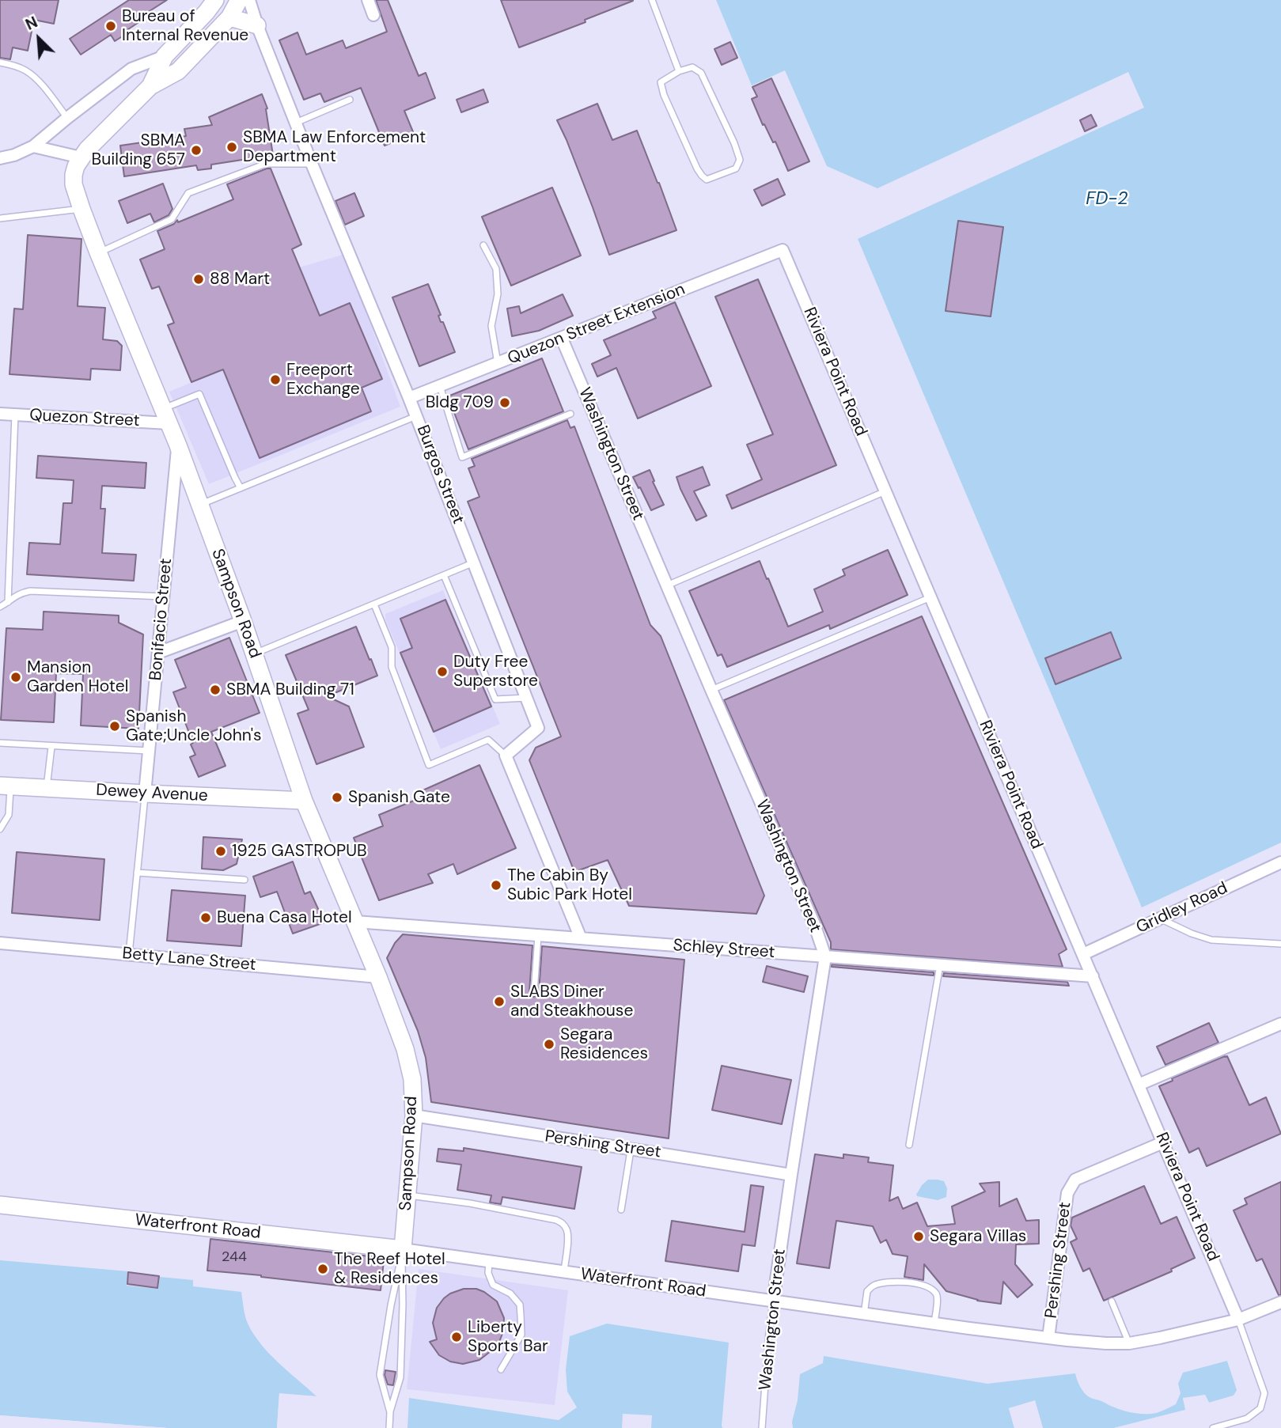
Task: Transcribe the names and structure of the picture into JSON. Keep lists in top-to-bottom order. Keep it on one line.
{"streets":{"main road":["Sampson Road","Dewey Avenue","Waterfront Road"],"street":["Quezon Street Extension","Riviera Point Road","Quezon Street","Washington Street","Burgos Street","Bonifacio Street","Gridley Road","Schley Street","Betty Lane Street","Pershing Street"]},"crossings":[["Quezon Street Extension","Riviera Point Road"],["Quezon Street Extension","Washington Street"],["Quezon Street Extension","Burgos Street"],["Riviera Point Road","Gridley Road"],["Riviera Point Road","Schley Street"],["Riviera Point Road","Pershing Street"],["Riviera Point Road","Waterfront Road"],["Quezon Street","Sampson Road"],["Washington Street","Schley Street"],["Washington Street","Pershing Street"],["Washington Street","Waterfront Road"],["Sampson Road","Bonifacio Street"],["Sampson Road","Dewey Avenue"],["Sampson Road","Schley Street"],["Sampson Road","Betty Lane Street"],["Sampson Road","Pershing Street"],["Sampson Road","Waterfront Road"],["Bonifacio Street","Dewey Avenue"],["Pershing Street","Waterfront Road"]],"water":["FD-2"],"places":["Bureau of Internal Revenue","SBMA Law Enforcement Department","SBMA Building 657","88 Mart","Freeport Exchange","Bldg 709","Duty Free Superstore","Mansion Garden Hotel","SBMA Building 71","Spanish Gate;Uncle John's","Spanish Gate","1925 GASTROPUB","The Cabin By Subic Park Hotel","Buena Casa Hotel","SLABS Diner and Steakhouse","Segara Residences","Segara Villas","The Reef Hotel & Residences","Liberty Sports Bar"],"house_numbers":["244"],"north":"top left"}
